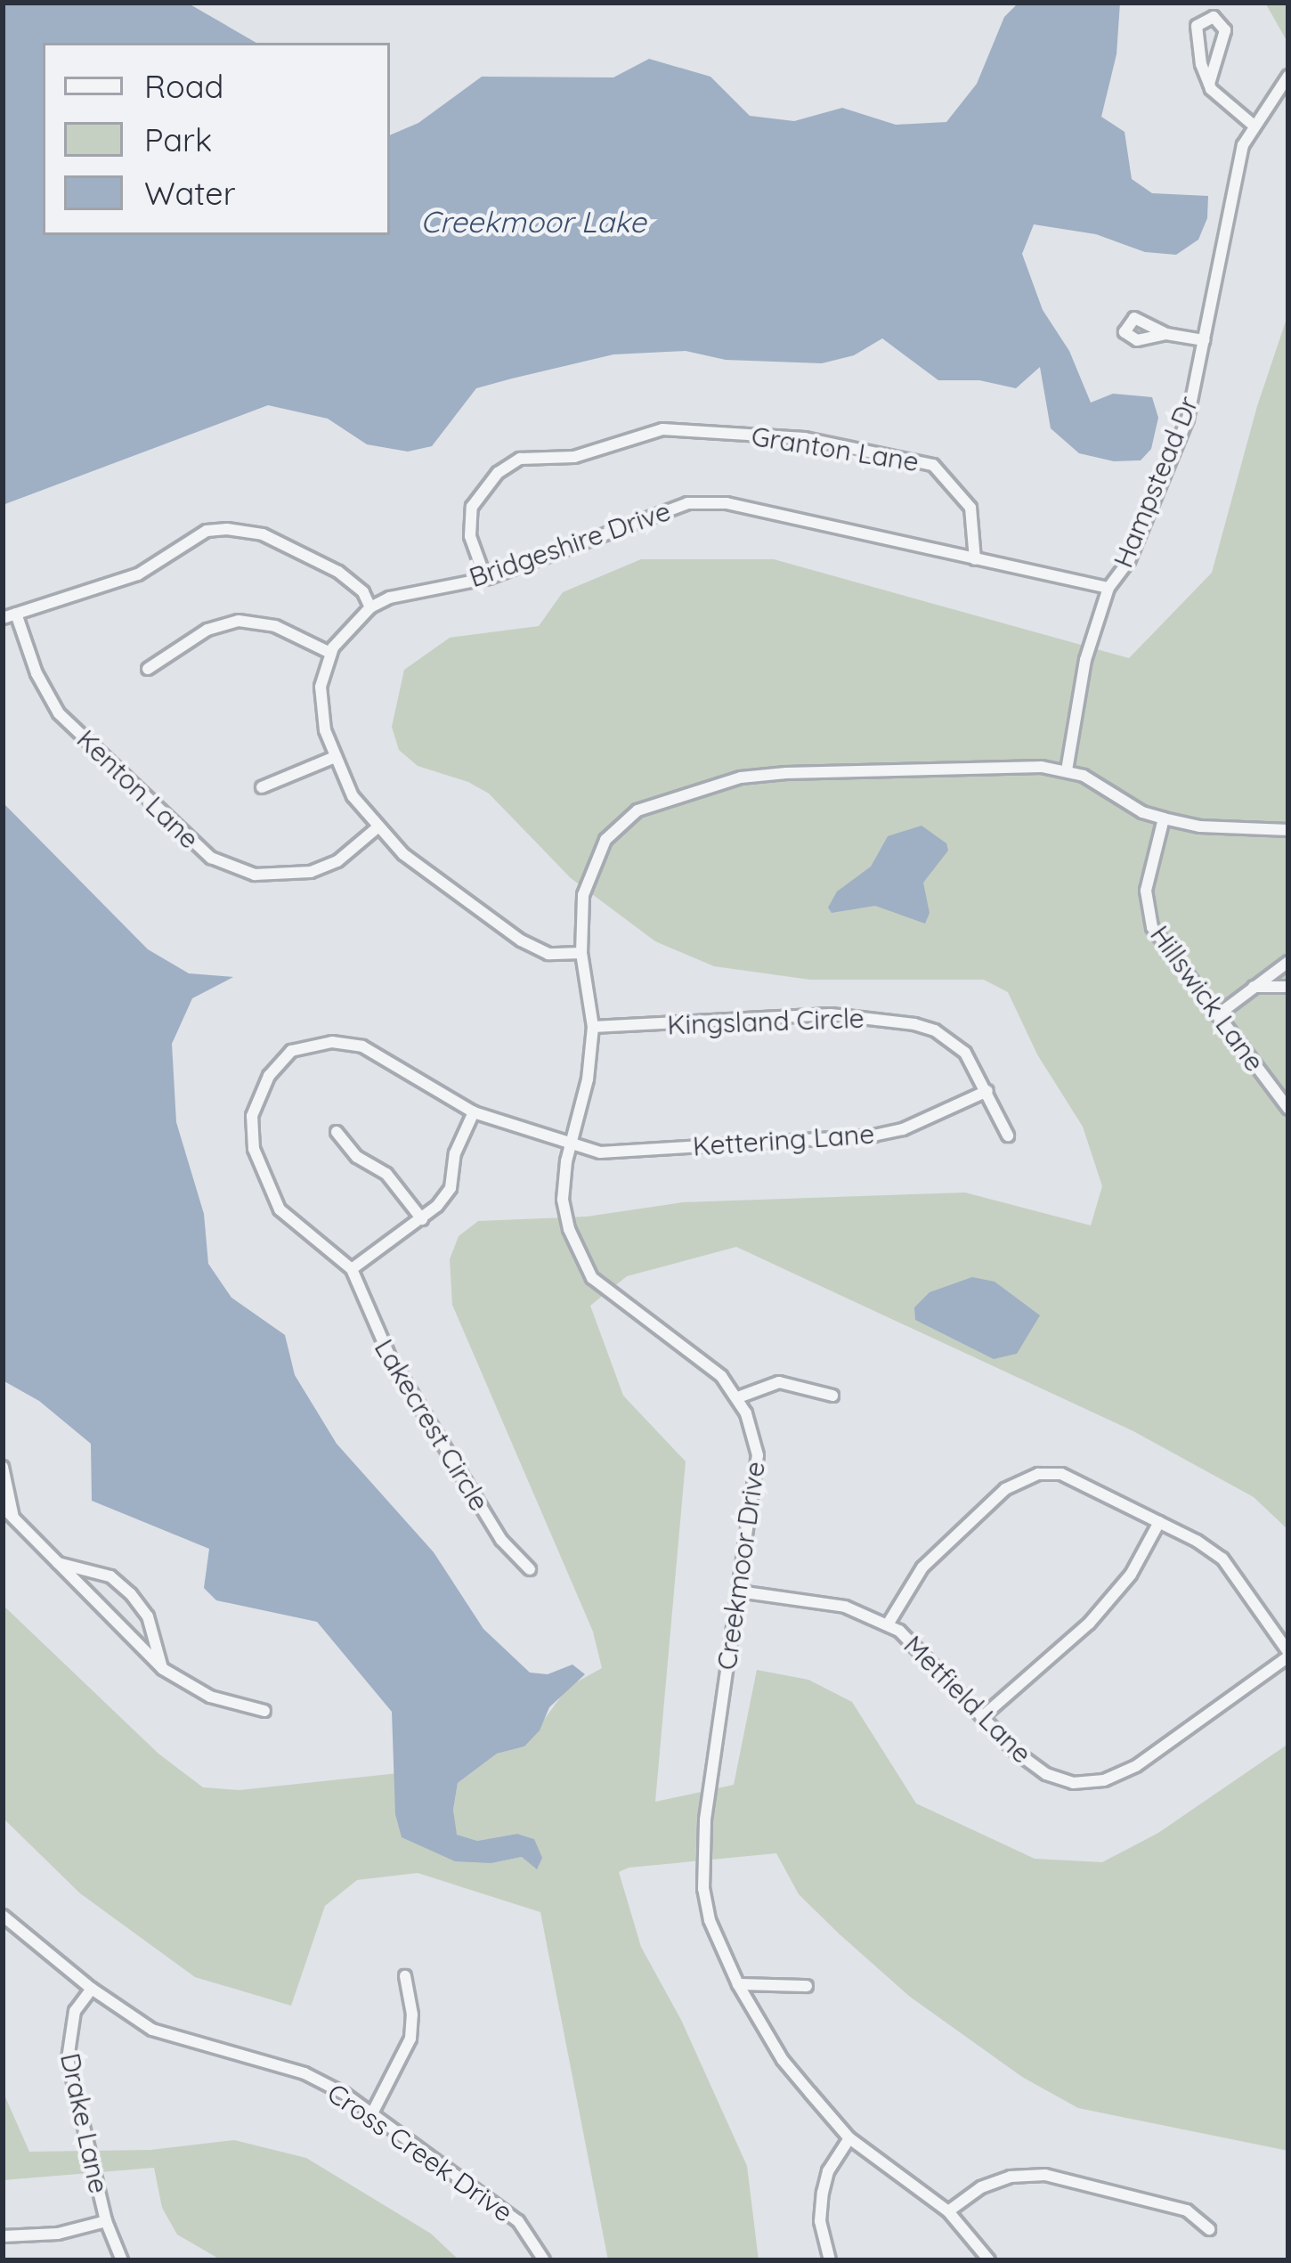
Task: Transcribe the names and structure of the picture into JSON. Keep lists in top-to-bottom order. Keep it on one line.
{"streets":{"street":["Granton Lane","Hampstead Dr","Bridgeshire Drive","Kenton Lane","Hillswick Lane","Kingsland Circle","Kettering Lane","Lakecrest Circle","Creekmoor Drive","Metfield Lane","Drake Lane","Cross Creek Drive"]},"crossings":[["Granton Lane","Bridgeshire Drive"],["Hampstead Dr","Bridgeshire Drive"],["Hampstead Dr","Creekmoor Drive"],["Hillswick Lane","Creekmoor Drive"],["Kingsland Circle","Kettering Lane"],["Kingsland Circle","Creekmoor Drive"],["Kettering Lane","Lakecrest Circle"],["Kettering Lane","Creekmoor Drive"],["Lakecrest Circle","Creekmoor Drive"],["Creekmoor Drive","Metfield Lane"],["Drake Lane","Cross Creek Drive"]],"water":["Creekmoor Lake"],"legend":["Road","Park","Water"]}
